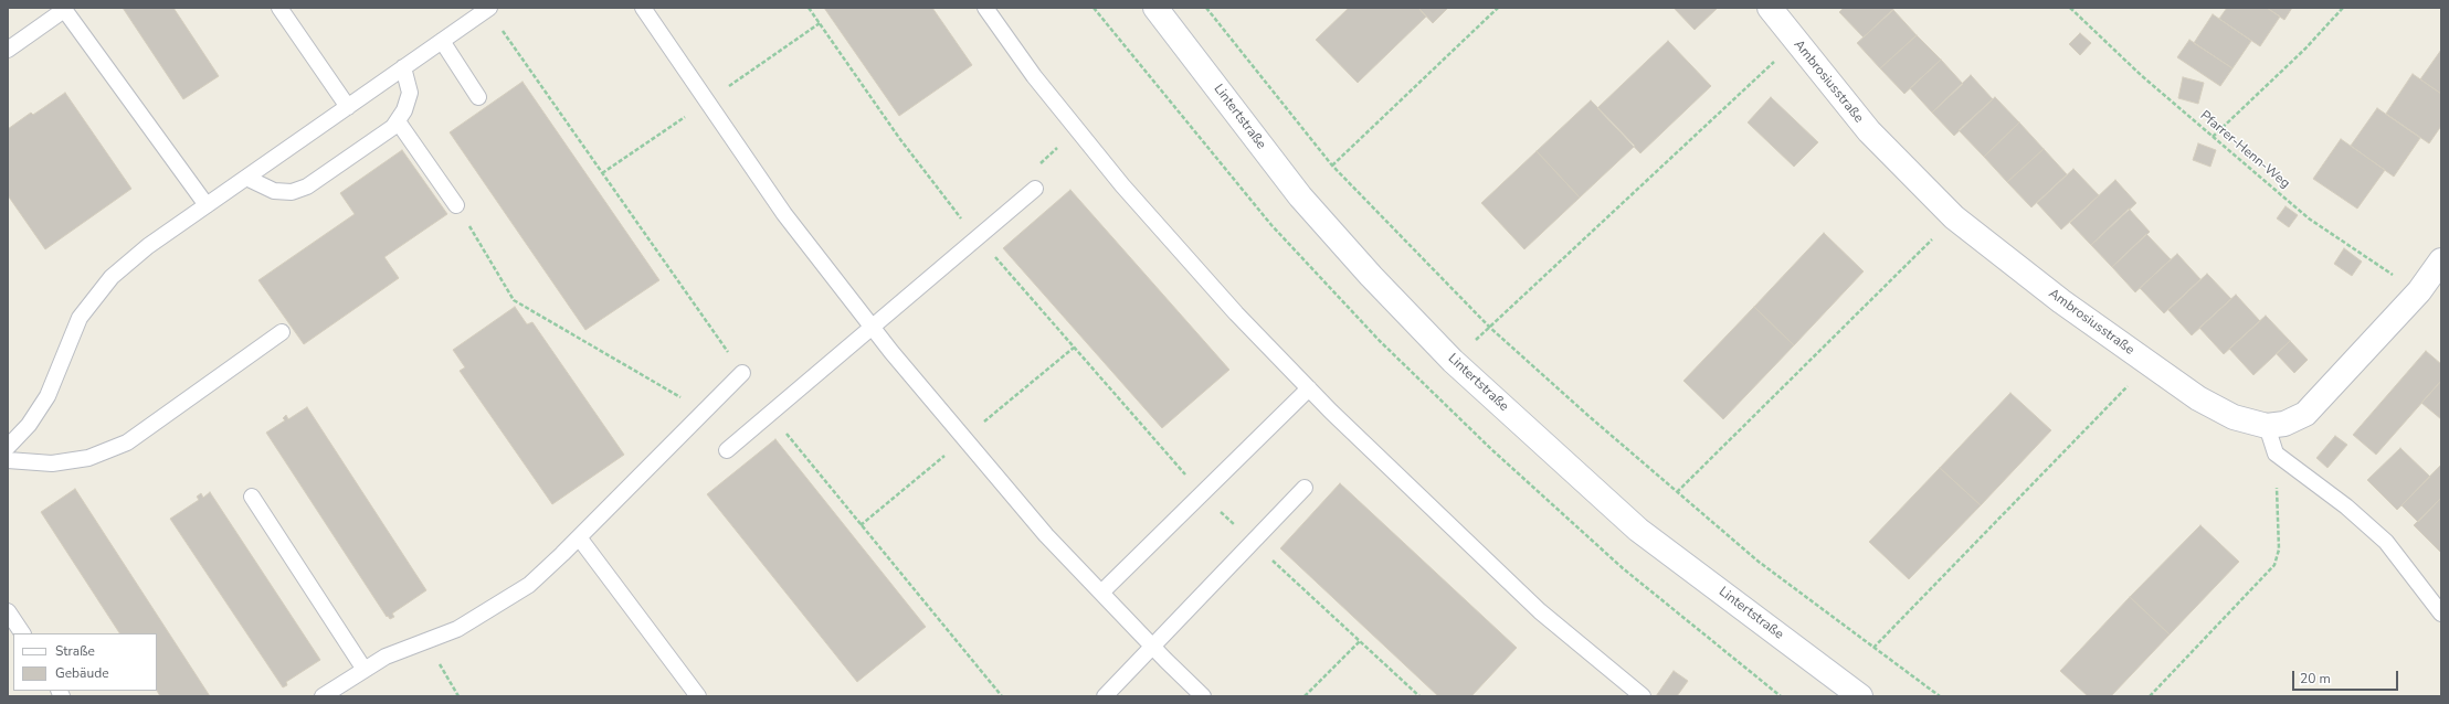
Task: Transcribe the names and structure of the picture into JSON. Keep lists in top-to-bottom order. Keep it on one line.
{"streets":{"main road":["Ambrosiusstraße","Lintertstraße"],"path":["Pfarrer-Henn-Weg"]},"crossings":[["Ambrosiusstraße","Pfarrer-Henn-Weg"]],"legend":["Straße","Gebäude"],"scale_bar":"20 m"}
